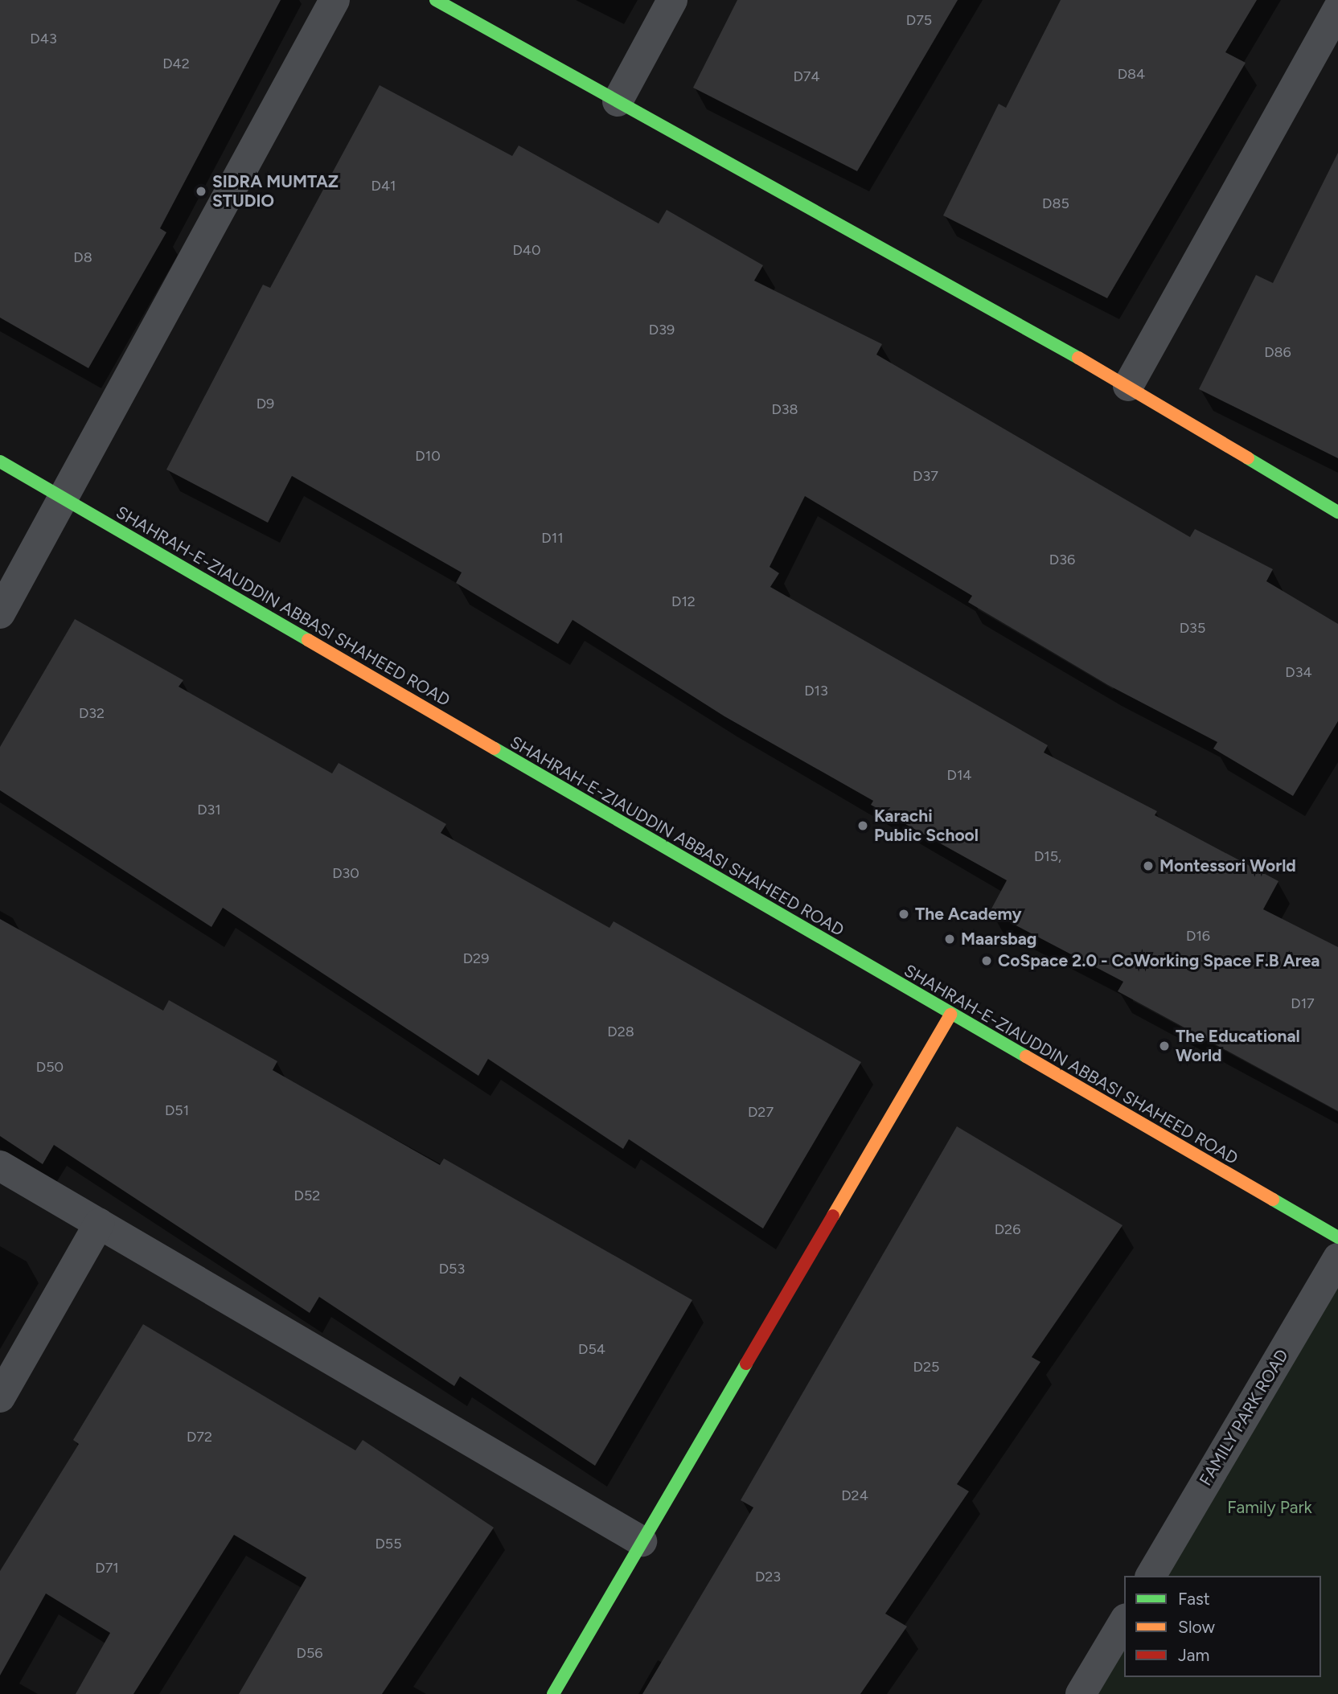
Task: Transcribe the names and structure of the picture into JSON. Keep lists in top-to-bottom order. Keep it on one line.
{"streets":{"street":["SHAHRAH-E-ZIAUDDIN ABBASI SHAHEED ROAD","FAMILY PARK ROAD"]},"parks":["Family Park"],"places":["SIDRA MUMTAZ STUDIO","Karachi Public School","Montessori World","The Academy","Maarsbag","CoSpace 2.0 - CoWorking Space F.B Area","The Educational World"],"house_numbers":["D75","D43","D42","D84","D74","D41","D85","D40","D8","D39","D86","D9","D38","D10","D37","D11","D36","D12","D35","D34","D13","D32","D14","D31","D15,","D30","D16","D29","D17","D28","D50","D51","D27","D52","D26","D53","D54","D25","D72","D24","D55","D71","D23","D56"],"legend":["Fast","Slow","Jam"]}
